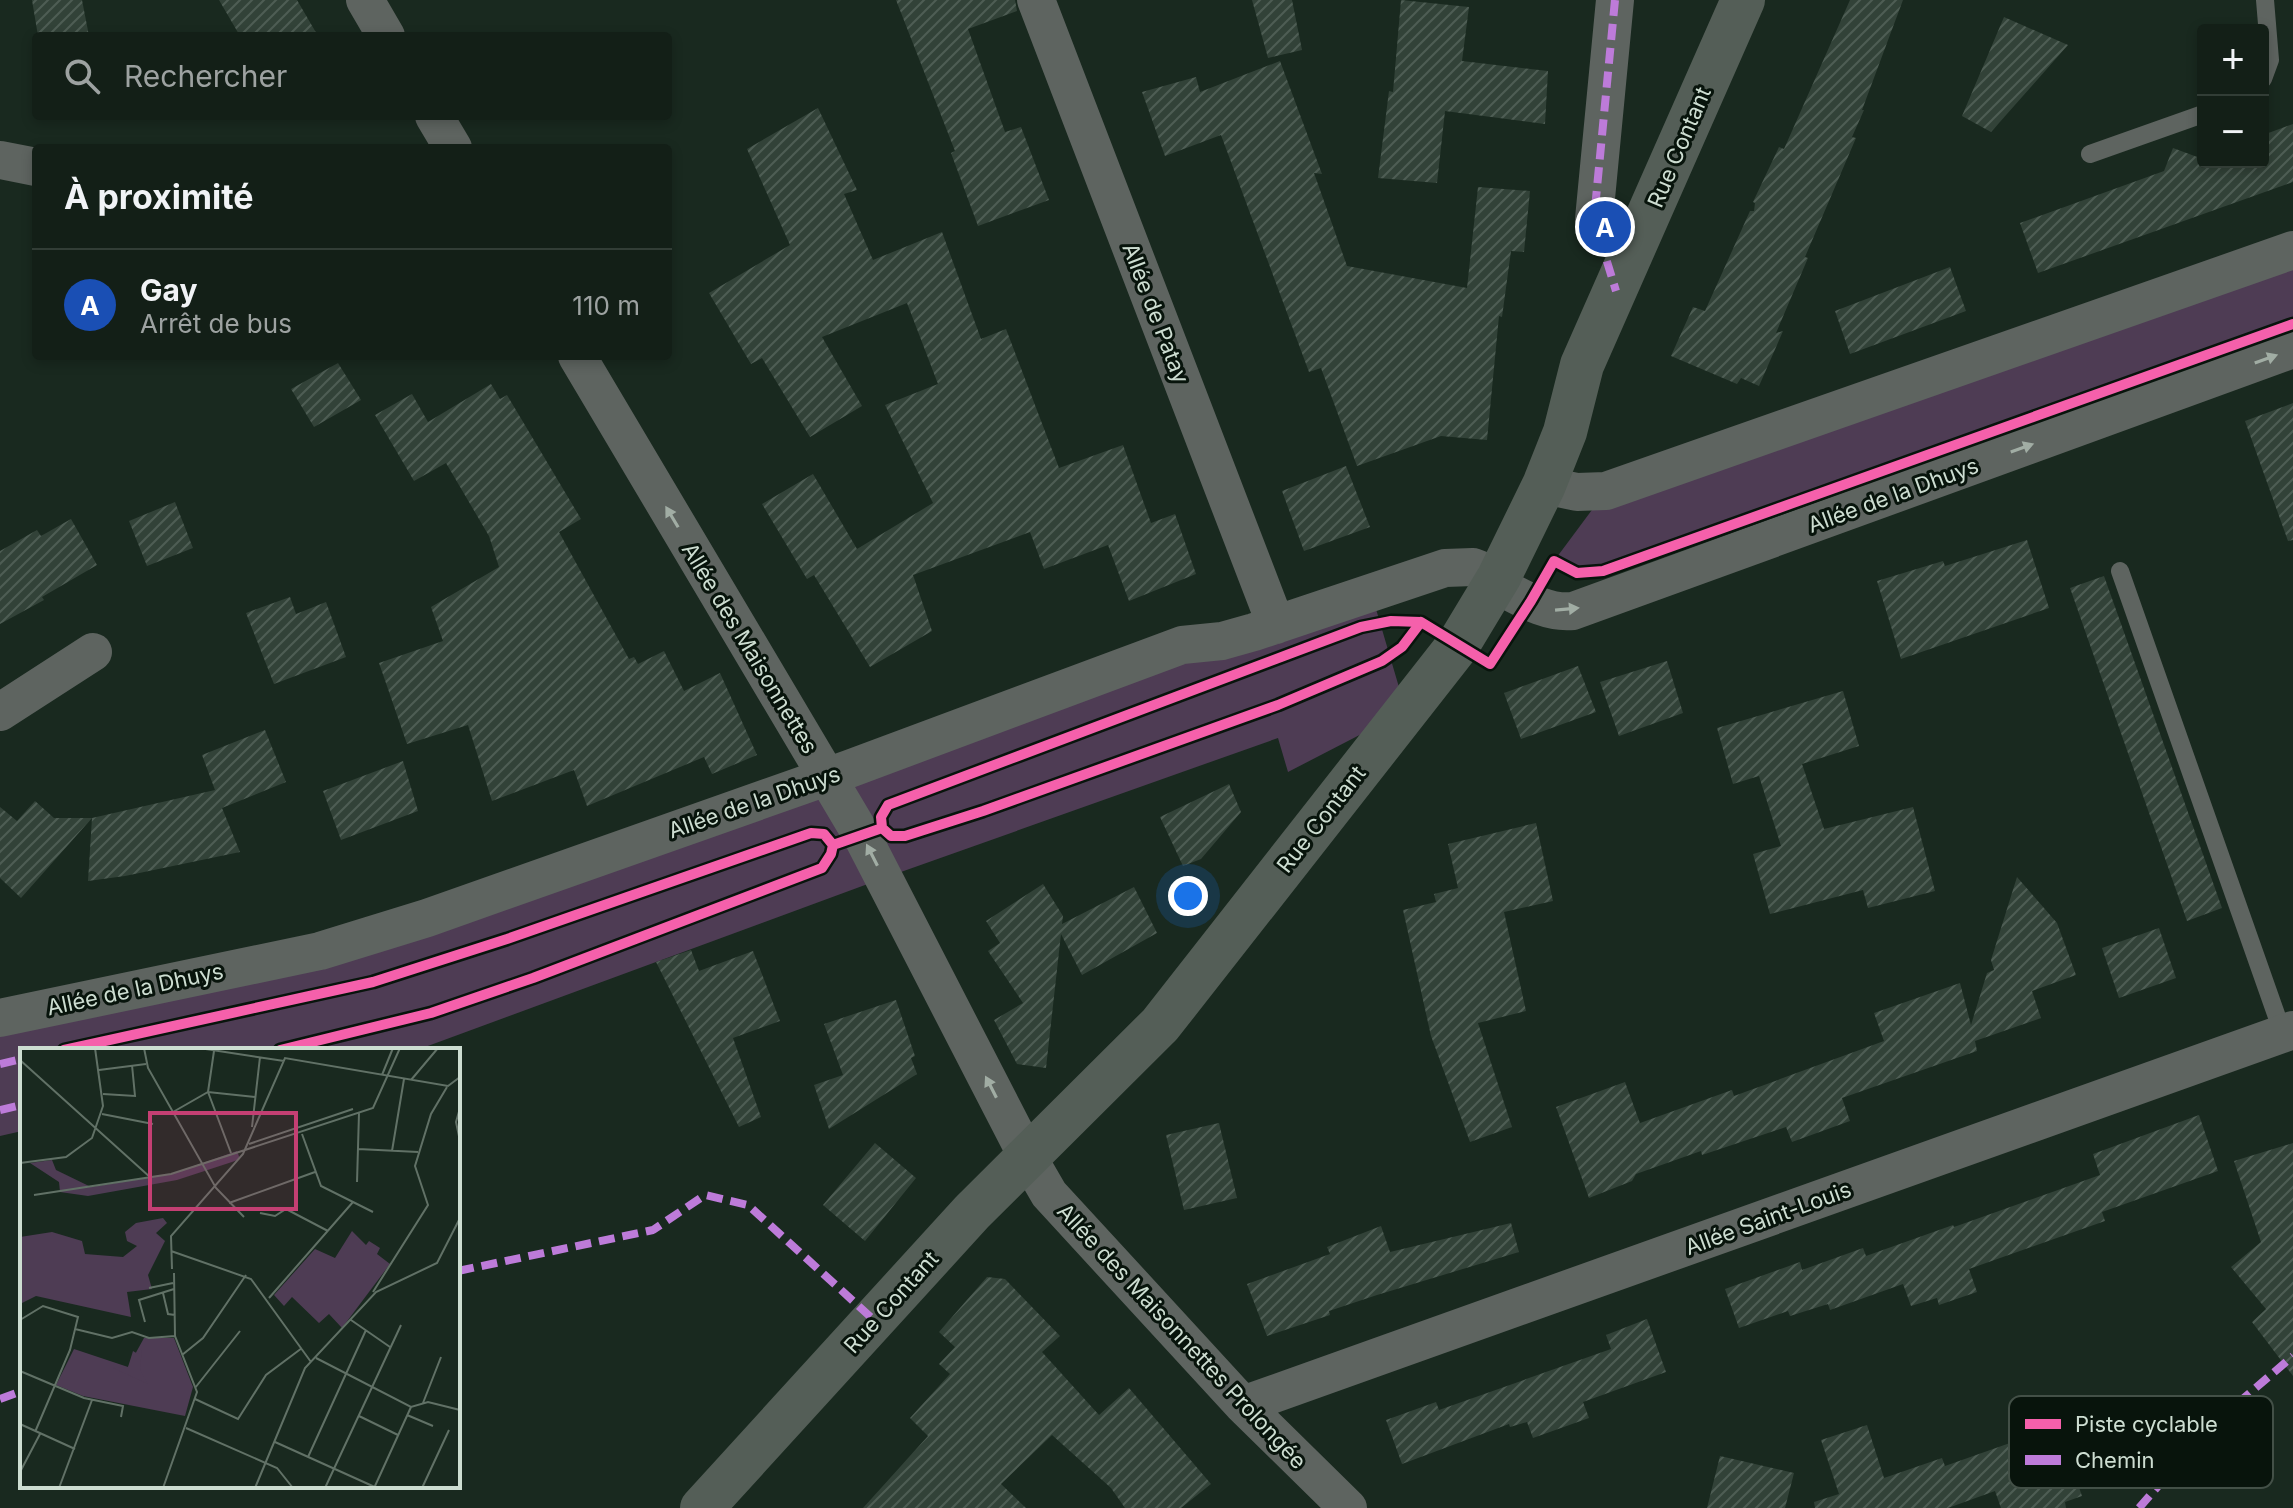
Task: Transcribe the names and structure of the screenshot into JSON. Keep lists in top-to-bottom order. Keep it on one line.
{"streets":{"main road":["Rue Contant"],"street":["Allée de Patay","Allée de la Dhuys","Allée des Maisonnettes","Allée Saint-Louis","Allée des Maisonnettes Prolongée"]},"crossings":[["Rue Contant","Allée de la Dhuys"],["Rue Contant","Allée des Maisonnettes"],["Rue Contant","Allée des Maisonnettes Prolongée"],["Allée de Patay","Allée de la Dhuys"],["Allée de la Dhuys","Allée des Maisonnettes"],["Allée des Maisonnettes","Allée des Maisonnettes Prolongée"],["Allée Saint-Louis","Allée des Maisonnettes Prolongée"]],"one_way":["Allée des Maisonnettes"],"legend":["Piste cyclable","Chemin"],"page":{"map_buttons":["+","−"],"search":"Rechercher","heading":"À proximité","pins":"A","list":[{"mark":"A","name":"Gay","note":"Arrêt de bus","value":"110 m"}]}}
